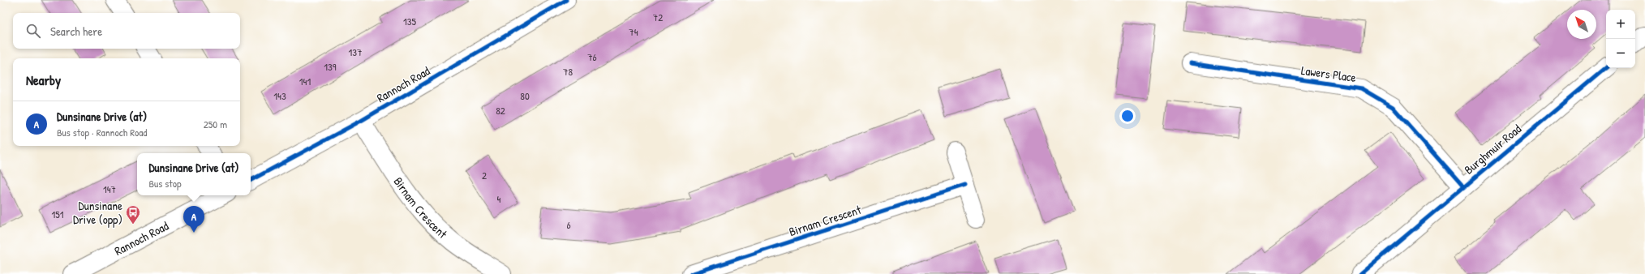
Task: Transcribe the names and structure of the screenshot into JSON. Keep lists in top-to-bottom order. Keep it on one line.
{"streets":{"street":["Lawers Place","Rannoch Road","Burghmuir Road","Birnam Crescent"]},"crossings":[["Lawers Place","Burghmuir Road"],["Rannoch Road","Birnam Crescent"]],"places":{"bus stop":["Dunsinane Drive (opp)"]},"house_numbers":["72","135","74","137","76","139","78","141","143","80","82","2","147","4","151","6"],"north":"top left","page":{"map_buttons":["+","−"],"search":"Search here","heading":"Nearby","list":[{"mark":"A","name":"Dunsinane Drive (at)","note":"Bus stop · Rannoch Road","value":"250 m"}],"popup":["Dunsinane Drive (at)","Bus stop"],"pins":"A"}}
